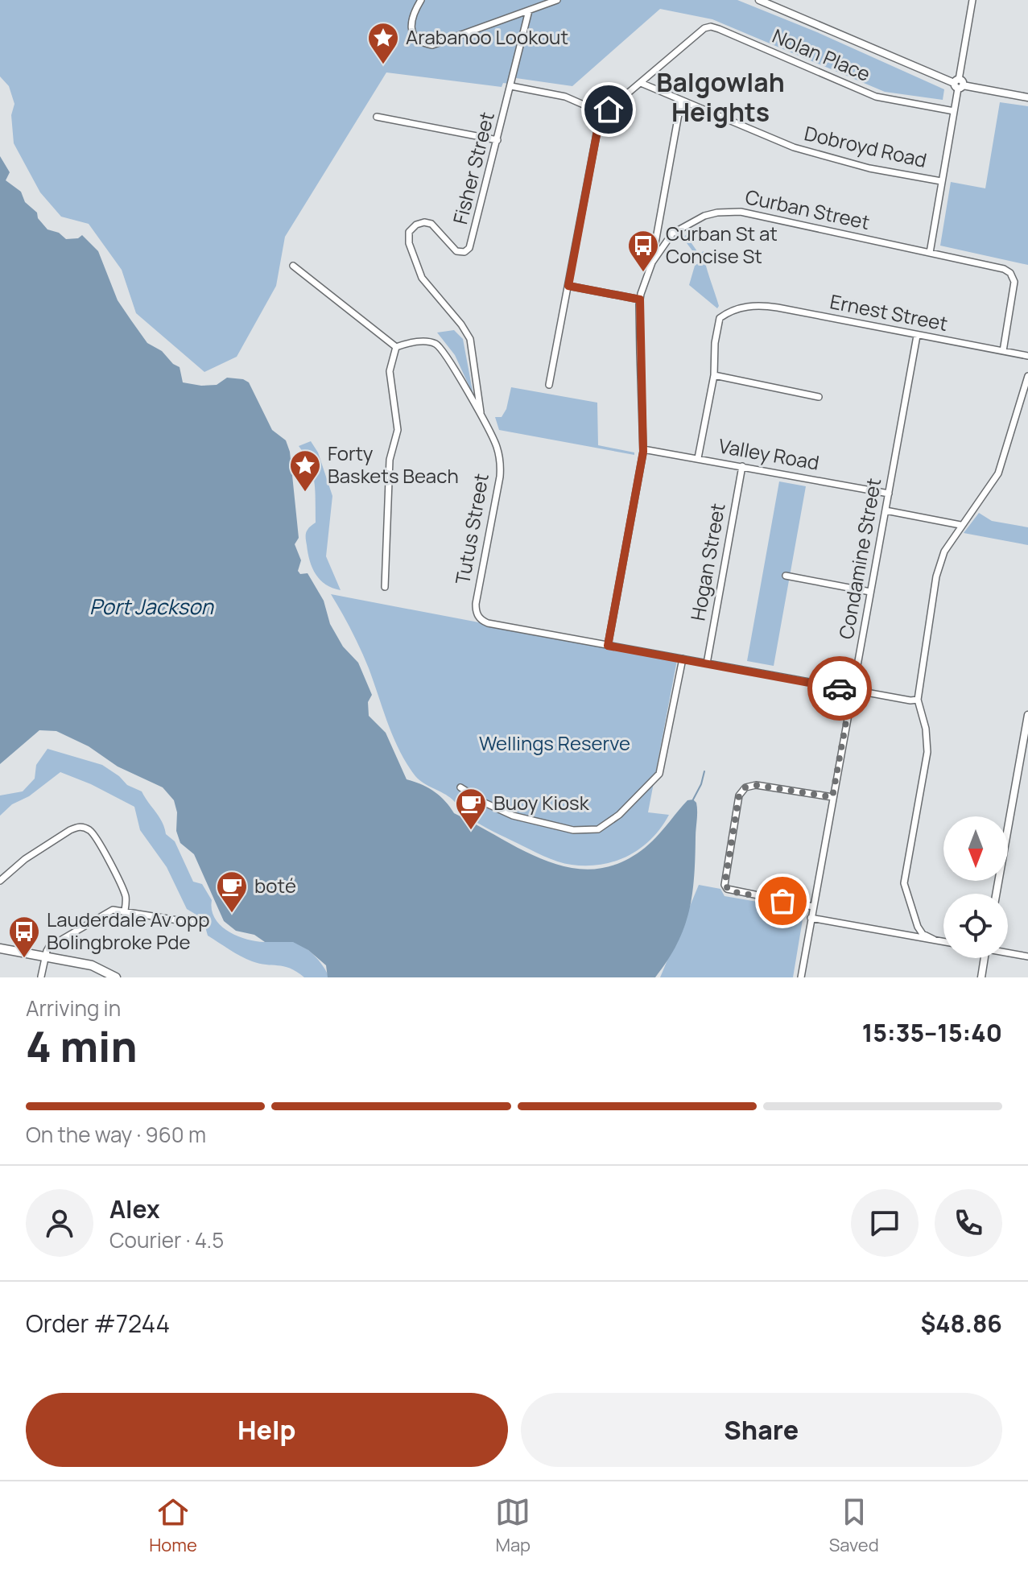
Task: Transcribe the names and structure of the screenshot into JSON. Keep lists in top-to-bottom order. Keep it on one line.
{"streets":{"street":["Nolan Place","Dobroyd Road","Fisher Street","Curban Street","Ernest Street","Valley Road","Tutus Street","Condamine Street","Hogan Street"]},"crossings":[["Nolan Place","Dobroyd Road"],["Fisher Street","Tutus Street"],["Curban Street","Ernest Street"],["Curban Street","Valley Road"],["Curban Street","Tutus Street"],["Ernest Street","Condamine Street"],["Valley Road","Condamine Street"],["Valley Road","Hogan Street"]],"districts":["Balgowlah Heights"],"water":["Port Jackson"],"parks":["Wellings Reserve"],"places":{"place":["Arabanoo Lookout","Forty Baskets Beach"],"bus stop":["Curban St at Concise St","Lauderdale Av opp Bolingbroke Pde"],"cafe":["Buoy Kiosk","boté"]},"north":"bottom","page":{"heading":["4 min","Arriving in","15:35–15:40"],"panel":["Alex","Courier · 4.5","Order #7244","$48.86"],"bar":"On the way · 960 m","buttons":["Help","Share"],"tabs":["Home","Map","Saved"]}}
